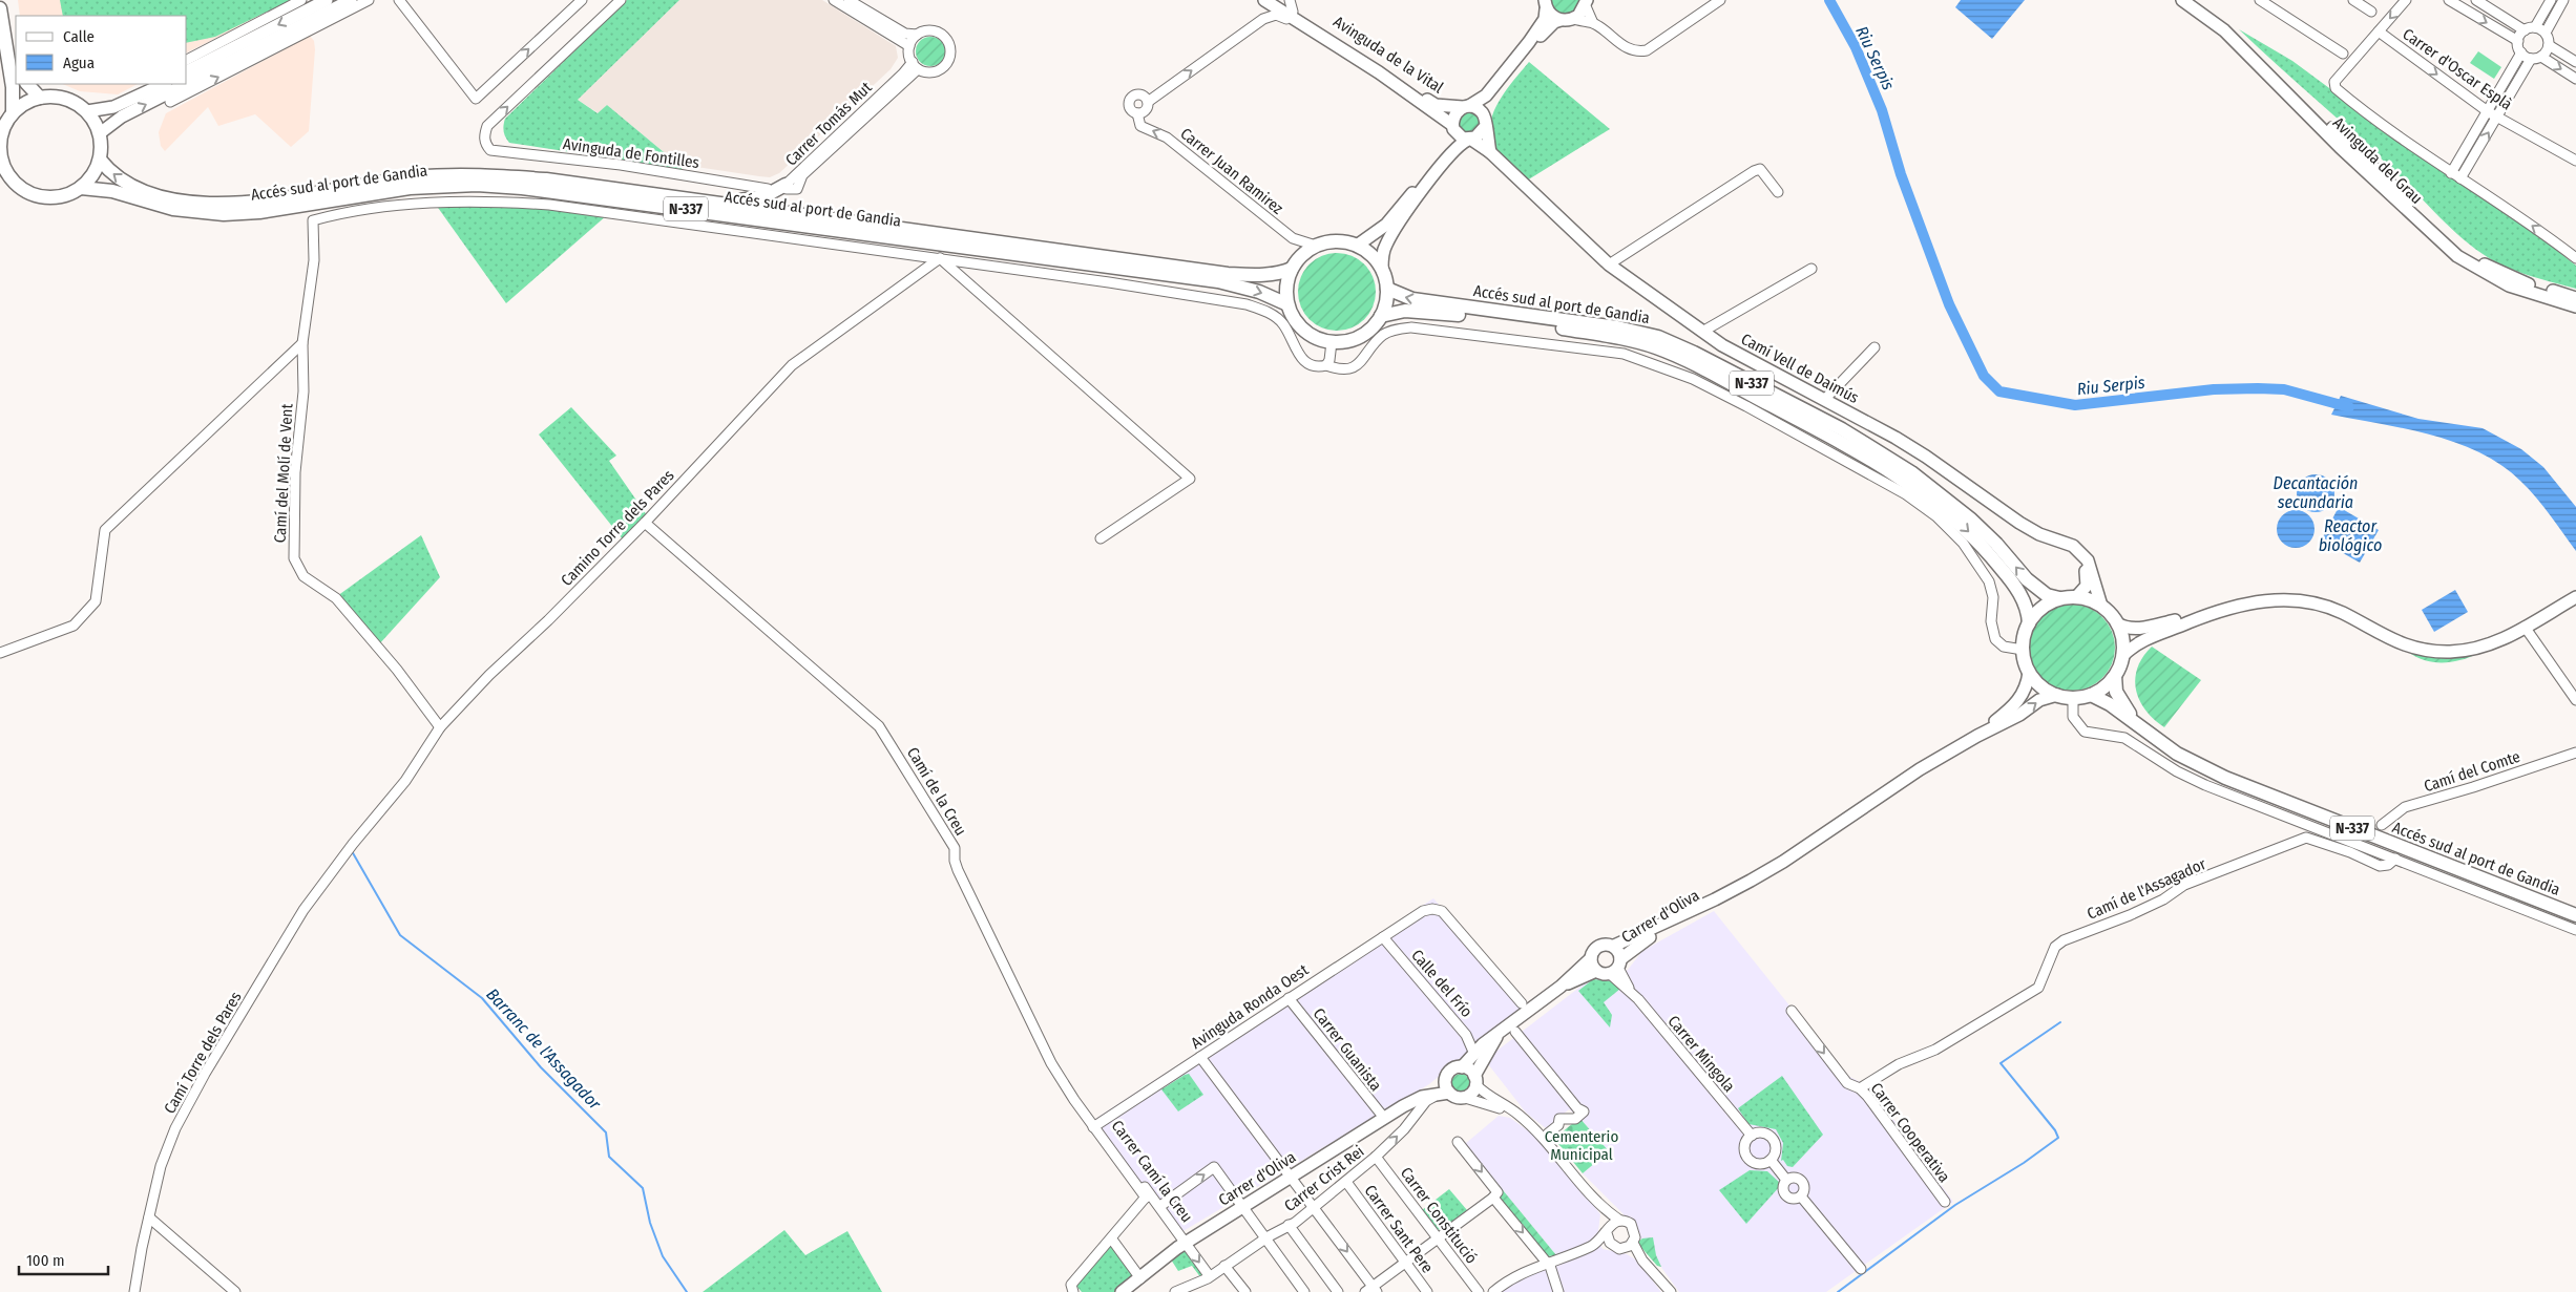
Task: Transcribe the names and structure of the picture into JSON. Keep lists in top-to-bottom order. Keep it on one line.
{"streets":{"highway":["Accés sud al port de Gandia","N-337"],"main road":["Avinguda de la Vital","Avinguda del Grau","Camí Vell de Daimús","Carrer d'Oliva"],"street":["Carrer d'Oscar Esplà","Carrer Tomás Mut","Avinguda de Fontilles","Carrer Juan Ramirez","Camí del Molí de Vent","Camino Torre dels Pares","Camí del Comte","Camí de la Creu","Camí de l'Assagador","Calle del Frío","Avinguda Ronda Oest","Carrer Guanista","Camí Torre dels Pares","Carrer Mingola","Carrer Cooperativa","Carrer Camí la Creu","Carrer Crist Rei","Carrer Constitució","Carrer Sant Pere"]},"crossings":[["Avinguda de la Vital","Carrer Juan Ramirez"],["Avinguda de la Vital","Camí Vell de Daimús"],["Carrer Juan Ramirez","Accés sud al port de Gandia"],["Accés sud al port de Gandia","Camí Vell de Daimús"],["Camí del Molí de Vent","Camino Torre dels Pares"],["Camino Torre dels Pares","Camí de la Creu"],["Camino Torre dels Pares","Camí Torre dels Pares"],["Camí de la Creu","Avinguda Ronda Oest"],["Camí de la Creu","Carrer Camí la Creu"],["Camí de l'Assagador","Carrer Cooperativa"],["Carrer d'Oliva","Carrer Guanista"],["Carrer d'Oliva","Carrer Mingola"],["Carrer d'Oliva","Carrer Camí la Creu"],["Carrer d'Oliva","Carrer Crist Rei"],["Calle del Frío","Avinguda Ronda Oest"],["Avinguda Ronda Oest","Carrer Guanista"],["Avinguda Ronda Oest","Carrer Camí la Creu"],["Carrer Camí la Creu","Carrer Crist Rei"],["Carrer Crist Rei","Carrer Constitució"],["Carrer Crist Rei","Carrer Sant Pere"]],"one_way":["Carrer Juan Ramirez","Carrer Cooperativa"],"water":["Riu Serpis","Decantación secundaria","Reactor biológico","Barranc de l'Assagador"],"parks":["Cementerio Municipal"],"legend":["Calle","Agua"],"scale_bar":"100 m"}
